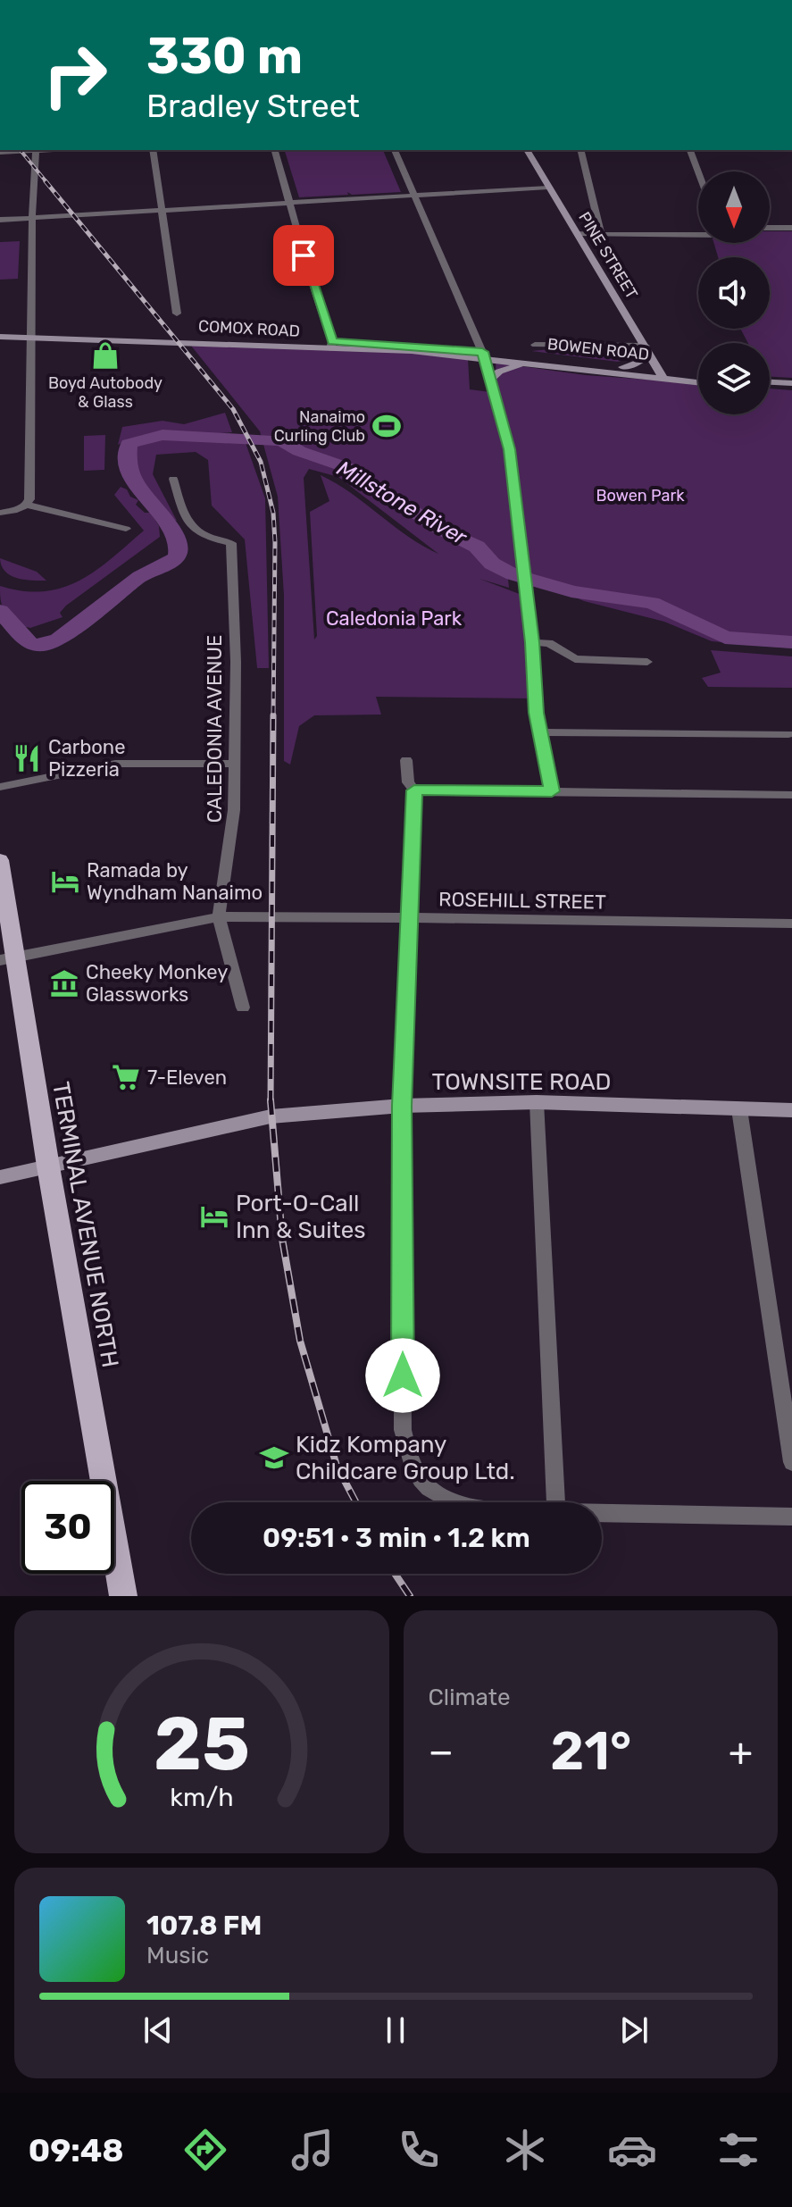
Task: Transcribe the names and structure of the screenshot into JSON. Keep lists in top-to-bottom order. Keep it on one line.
{"streets":{"main road":["PINE STREET","COMOX ROAD","BOWEN ROAD","TOWNSITE ROAD","TERMINAL AVENUE NORTH"],"street":["CALEDONIA AVENUE","ROSEHILL STREET"]},"crossings":[["PINE STREET","BOWEN ROAD"],["COMOX ROAD","BOWEN ROAD"],["CALEDONIA AVENUE","ROSEHILL STREET"],["ROSEHILL STREET","TERMINAL AVENUE NORTH"],["TOWNSITE ROAD","TERMINAL AVENUE NORTH"]],"water":["Millstone River"],"parks":["Bowen Park","Caledonia Park"],"places":{"shop":["Boyd Autobody & Glass"],"sports":["Nanaimo Curling Club"],"restaurant":["Carbone Pizzeria"],"hotel":["Ramada by Wyndham Nanaimo","Port-O-Call Inn & Suites"],"museum":["Cheeky Monkey Glassworks"],"supermarket":["7-Eleven"],"school or university":["Kidz Kompany Childcare Group Ltd."]},"north":"bottom","page":{"turn":["330 m","Bradley Street"],"limit":"30","trip":"09:51 · 3 min · 1.2 km","tile":"Climate","heat":["−","21°","+"],"song":["107.8 FM","Music"],"tabs":"09:48","gauge":["25","km/h"]}}
